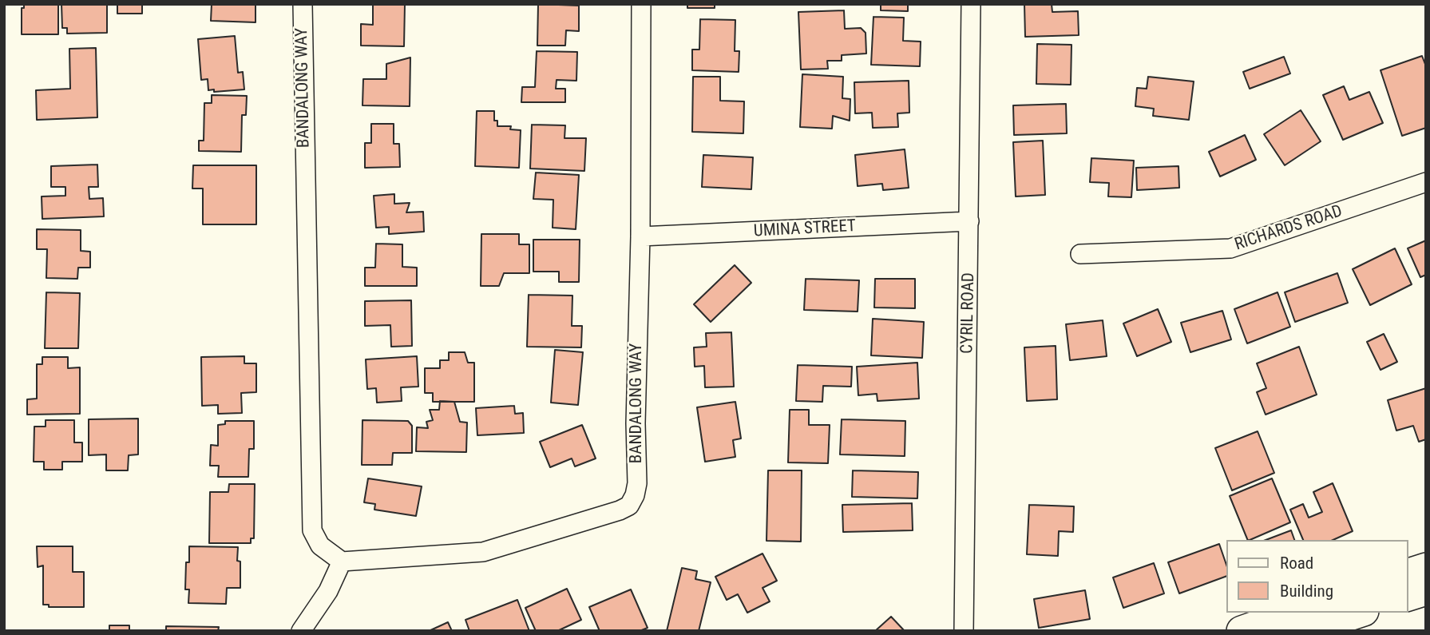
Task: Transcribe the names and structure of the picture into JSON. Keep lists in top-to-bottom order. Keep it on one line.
{"streets":{"street":["BANDALONG WAY","RICHARDS ROAD","UMINA STREET","CYRIL ROAD"]},"crossings":[["BANDALONG WAY","UMINA STREET"],["UMINA STREET","CYRIL ROAD"]],"legend":["Road","Building"]}
